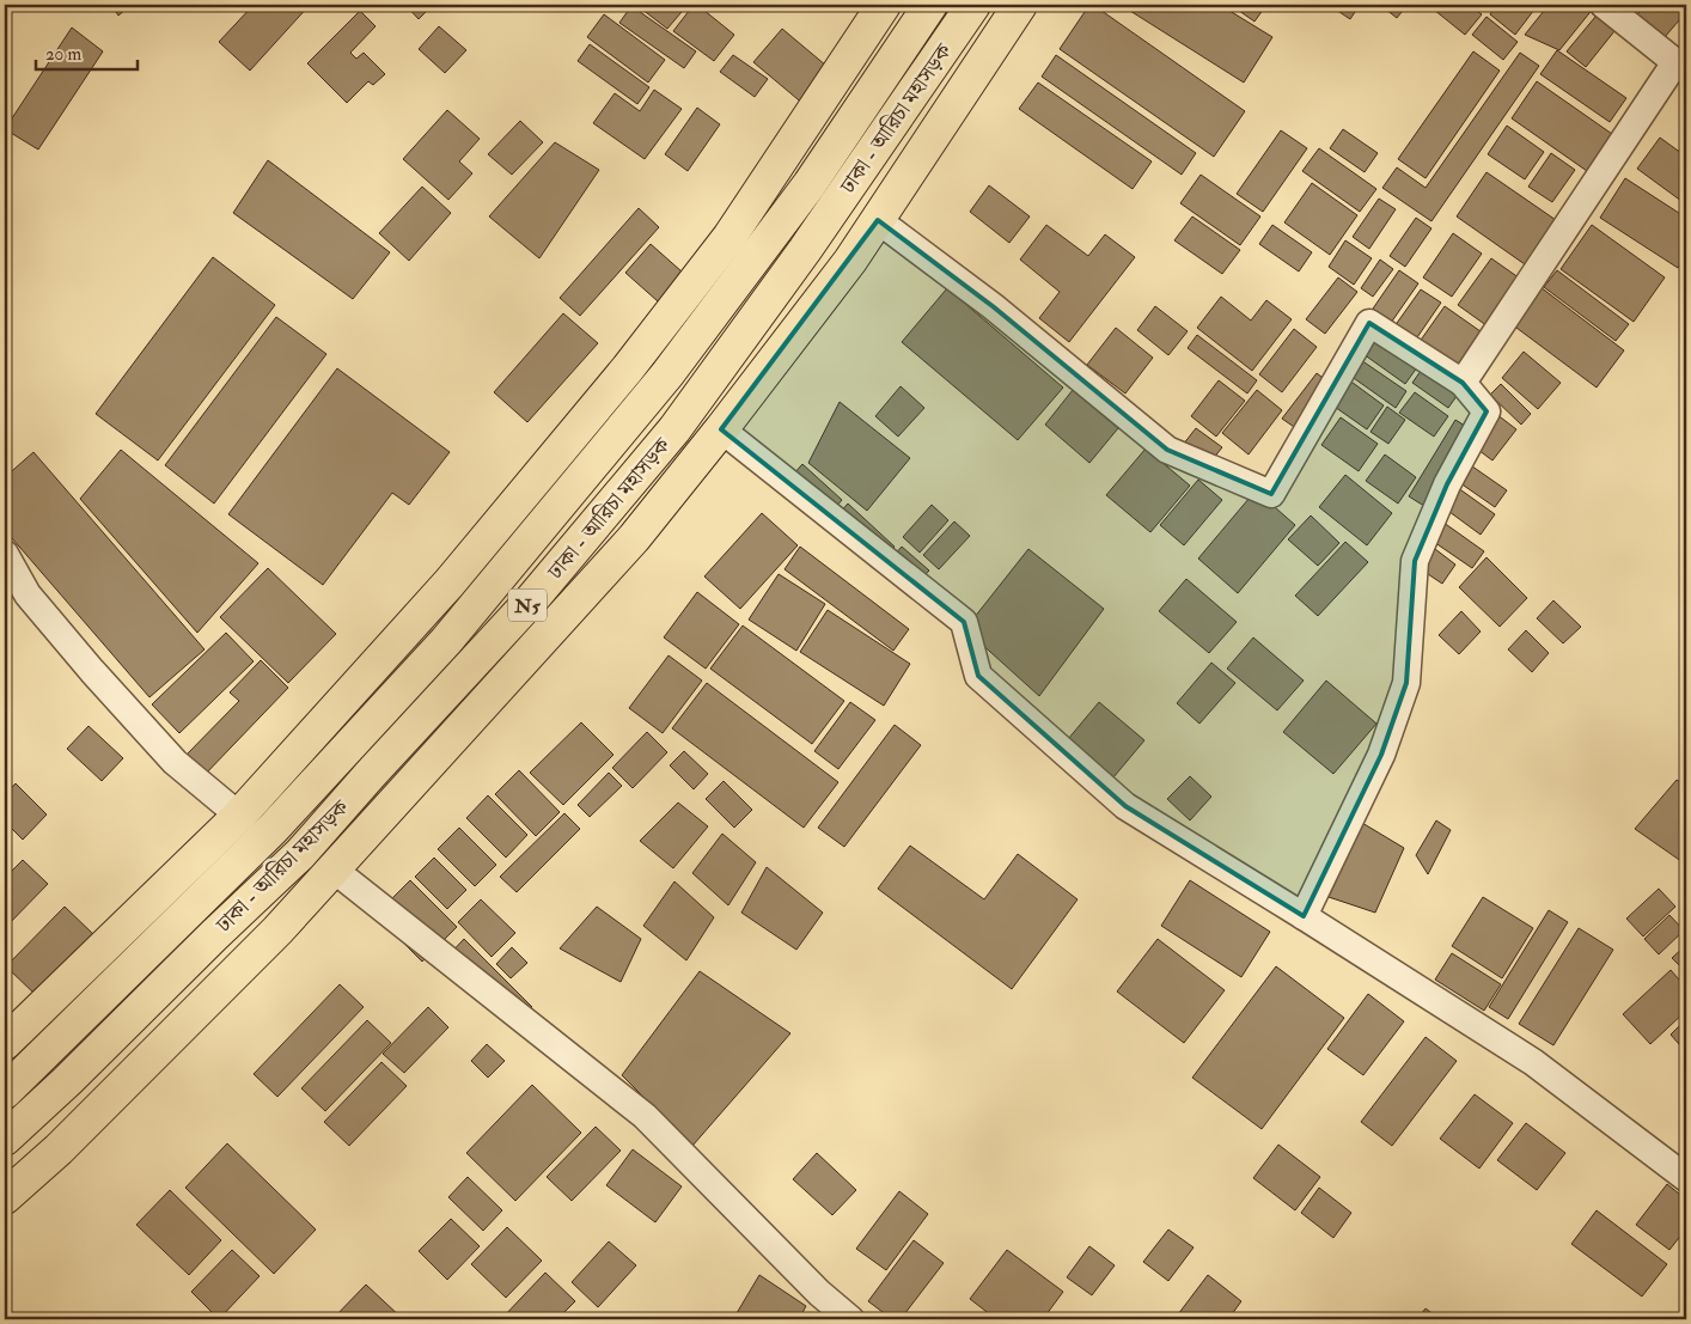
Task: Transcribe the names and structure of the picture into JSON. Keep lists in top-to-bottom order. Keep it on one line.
{"streets":{"highway":["ঢাকা - আরিচা মহাসড়ক","N5"]},"scale_bar":"20 m"}
